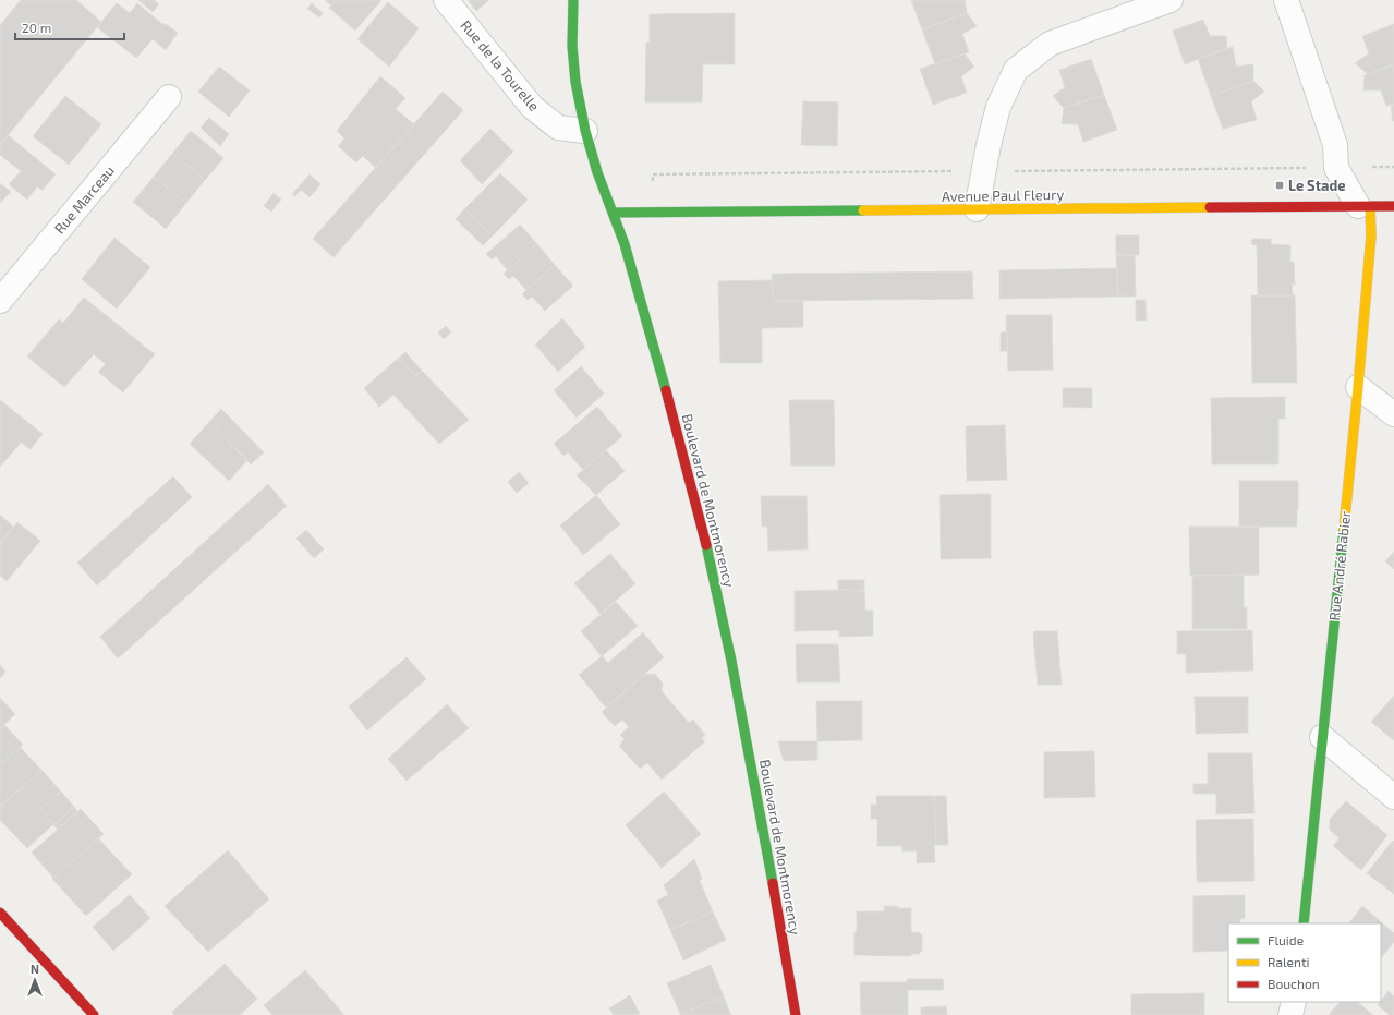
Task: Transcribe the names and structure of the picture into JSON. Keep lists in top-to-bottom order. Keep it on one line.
{"streets":{"street":["Rue de la Tourelle","Avenue Paul Fleury","Rue Marceau","Boulevard de Montmorency","Rue André Rabier"]},"crossings":[["Rue de la Tourelle","Boulevard de Montmorency"],["Avenue Paul Fleury","Boulevard de Montmorency"],["Avenue Paul Fleury","Rue André Rabier"]],"places":{"transit":["Le Stade"]},"legend":["Fluide","Ralenti","Bouchon"],"scale_bar":"20 m","north":"top"}
